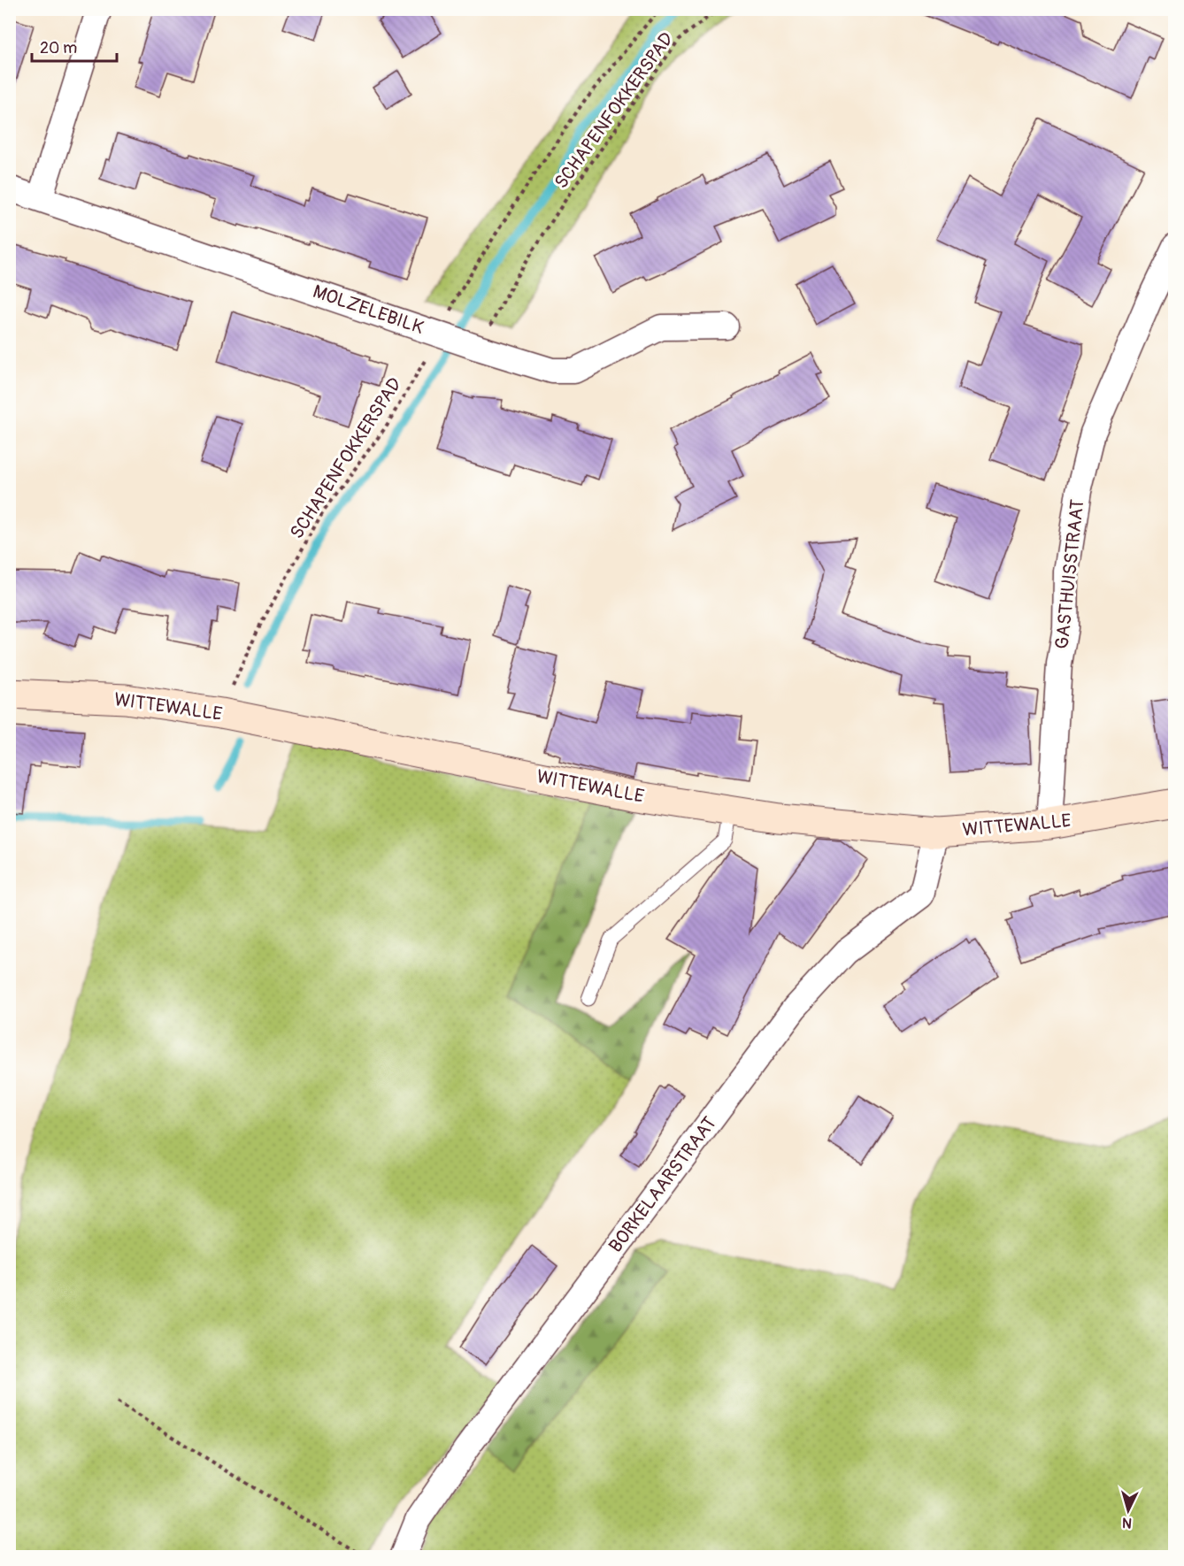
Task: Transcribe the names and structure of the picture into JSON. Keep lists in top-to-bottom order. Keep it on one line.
{"streets":{"street":["MOLZELEBILK","GASTHUISSTRAAT","WITTEWALLE","BORKELAARSTRAAT"],"path":["SCHAPENFOKKERSPAD"]},"crossings":[["SCHAPENFOKKERSPAD","MOLZELEBILK"],["SCHAPENFOKKERSPAD","WITTEWALLE"],["GASTHUISSTRAAT","WITTEWALLE"],["WITTEWALLE","BORKELAARSTRAAT"]],"scale_bar":"20 m","north":"bottom"}
